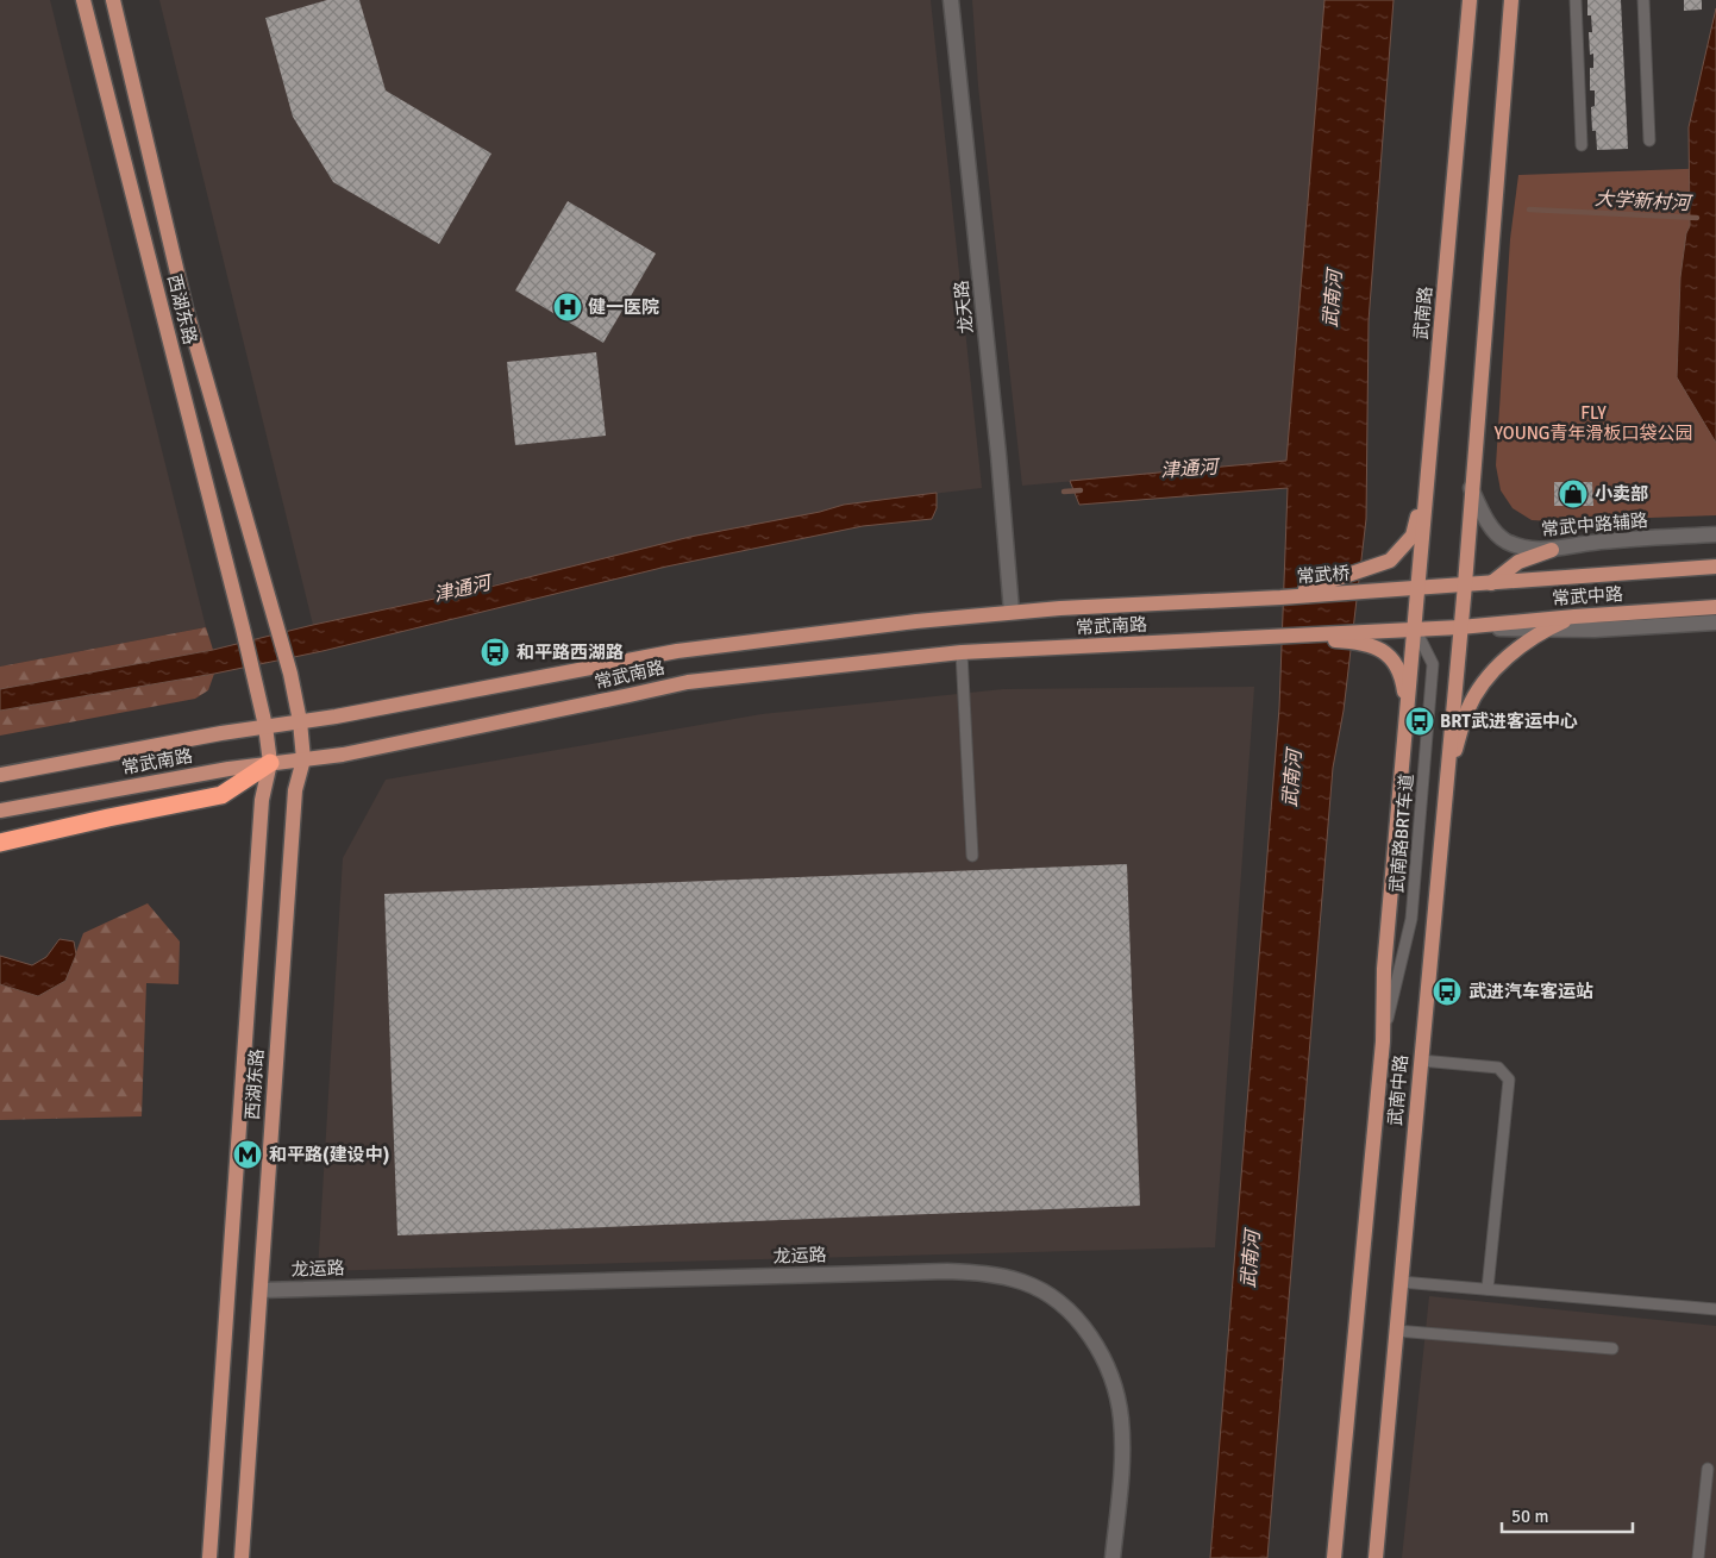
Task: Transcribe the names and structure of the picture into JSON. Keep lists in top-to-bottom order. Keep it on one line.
{"streets":{"main road":["西湖东路","武南路","常武桥","常武中路","常武南路","武南中路"],"street":["龙天路","常武中路辅路","龙运路"],"lane":["武南路BRT车道"]},"crossings":[["龙天路","常武南路"],["西湖东路","常武南路"],["西湖东路","龙运路"],["武南路","常武桥"],["武南路","常武中路"],["武南路","武南路BRT车道"],["武南路","武南中路"],["常武桥","常武中路"],["常武桥","常武南路"],["常武中路","武南路BRT车道"],["常武中路","武南中路"],["武南路BRT车道","武南中路"]],"water":["大学新村河","武南河","津通河"],"parks":["FLY YOUNG青年滑板口袋公园"],"places":{"hospital":["健一医院"],"shop":["小卖部"],"bus stop":["和平路西湖路","BRT武进客运中心","武进汽车客运站"],"metro station":["和平路(建设中)"]},"scale_bar":"50 m"}
